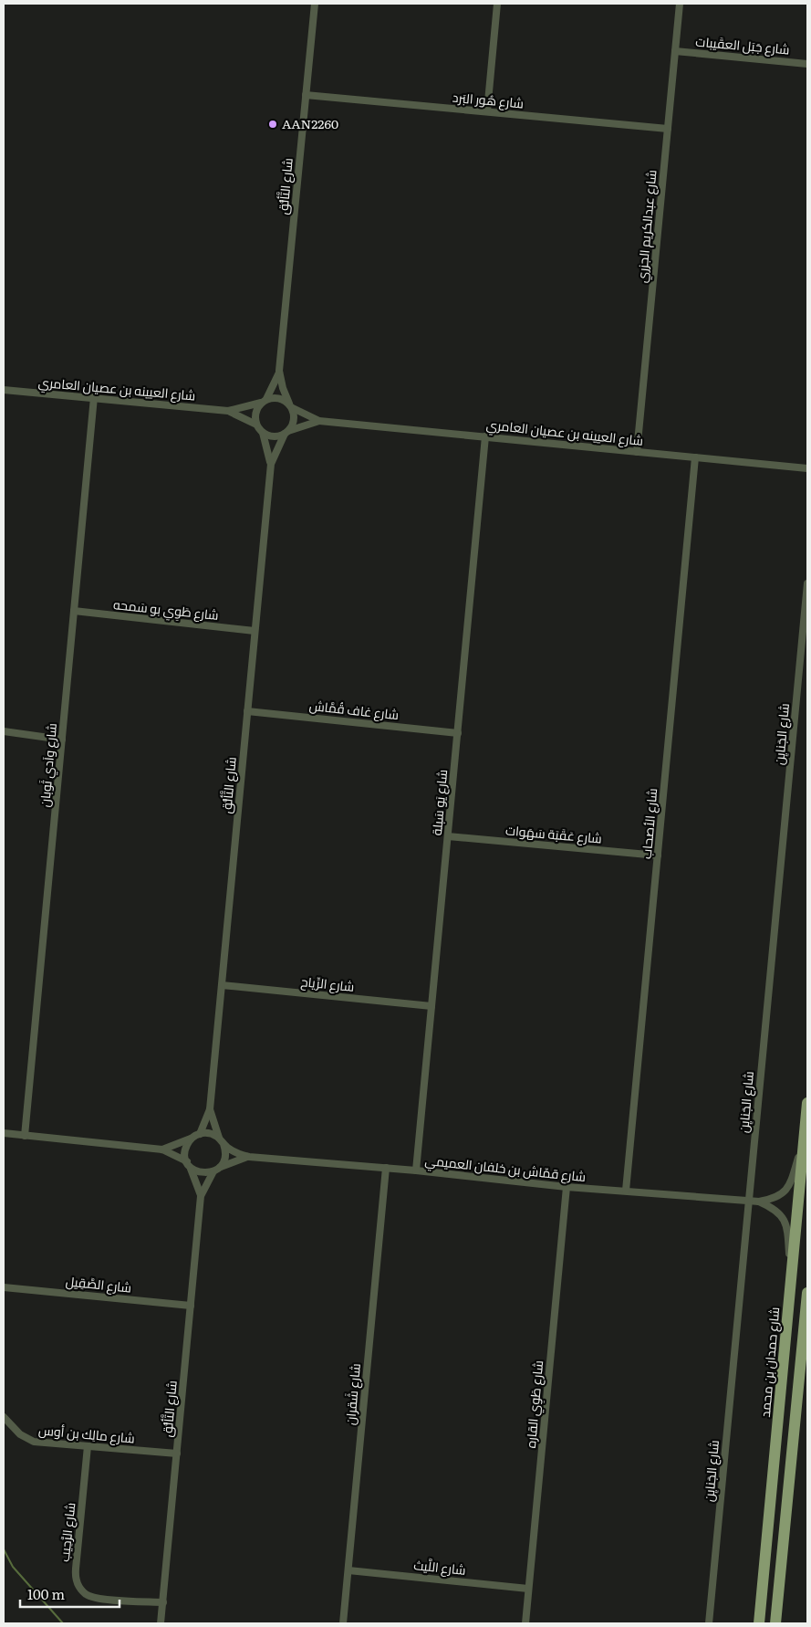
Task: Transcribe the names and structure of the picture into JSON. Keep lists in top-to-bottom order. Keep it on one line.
{"streets":{"main road":["شارع حمدان بن محمد"],"street":["شارع جَبَل العقَيبات","شارع هُور البَرد","شارع التَّألُّق","شارع عبدالكريم الجزري","شارع العيينه بن عصيان العامري","شارع طَوِي بو سَمحه","شارع غاف قُمَّاش","شارع الجَنايِن","شارع واَدي ثَوبان","شارع يَو سَبلة","شارع الأصحاب","شارع عَقَبَة سَهَوات","شارع الرِّياح","شارع قمّاش بن خلفان العميمي","شارع الصَّقِيل","شارع شَقران","شارع طَوِي القاره","شارع مالِك بن أوس","شارع الرَّحِيب","شارع اللَّيث"]},"crossings":[["شارع جَبَل العقَيبات","شارع عبدالكريم الجزري"],["شارع هُور البَرد","شارع التَّألُّق"],["شارع هُور البَرد","شارع عبدالكريم الجزري"],["شارع التَّألُّق","شارع العيينه بن عصيان العامري"],["شارع التَّألُّق","شارع طَوِي بو سَمحه"],["شارع التَّألُّق","شارع غاف قُمَّاش"],["شارع التَّألُّق","شارع الرِّياح"],["شارع التَّألُّق","شارع قمّاش بن خلفان العميمي"],["شارع التَّألُّق","شارع الصَّقِيل"],["شارع التَّألُّق","شارع مالِك بن أوس"],["شارع التَّألُّق","شارع الرَّحِيب"],["شارع عبدالكريم الجزري","شارع العيينه بن عصيان العامري"],["شارع العيينه بن عصيان العامري","شارع واَدي ثَوبان"],["شارع العيينه بن عصيان العامري","شارع يَو سَبلة"],["شارع العيينه بن عصيان العامري","شارع الأصحاب"],["شارع طَوِي بو سَمحه","شارع واَدي ثَوبان"],["شارع غاف قُمَّاش","شارع يَو سَبلة"],["شارع الجَنايِن","شارع قمّاش بن خلفان العميمي"],["شارع يَو سَبلة","شارع عَقَبَة سَهَوات"],["شارع يَو سَبلة","شارع الرِّياح"],["شارع يَو سَبلة","شارع قمّاش بن خلفان العميمي"],["شارع الأصحاب","شارع عَقَبَة سَهَوات"],["شارع الأصحاب","شارع قمّاش بن خلفان العميمي"],["شارع قمّاش بن خلفان العميمي","شارع حمدان بن محمد"],["شارع قمّاش بن خلفان العميمي","شارع شَقران"],["شارع قمّاش بن خلفان العميمي","شارع طَوِي القاره"],["شارع شَقران","شارع اللَّيث"],["شارع طَوِي القاره","شارع اللَّيث"],["شارع مالِك بن أوس","شارع الرَّحِيب"]],"places":["AAN2260"],"scale_bar":"100 m"}
